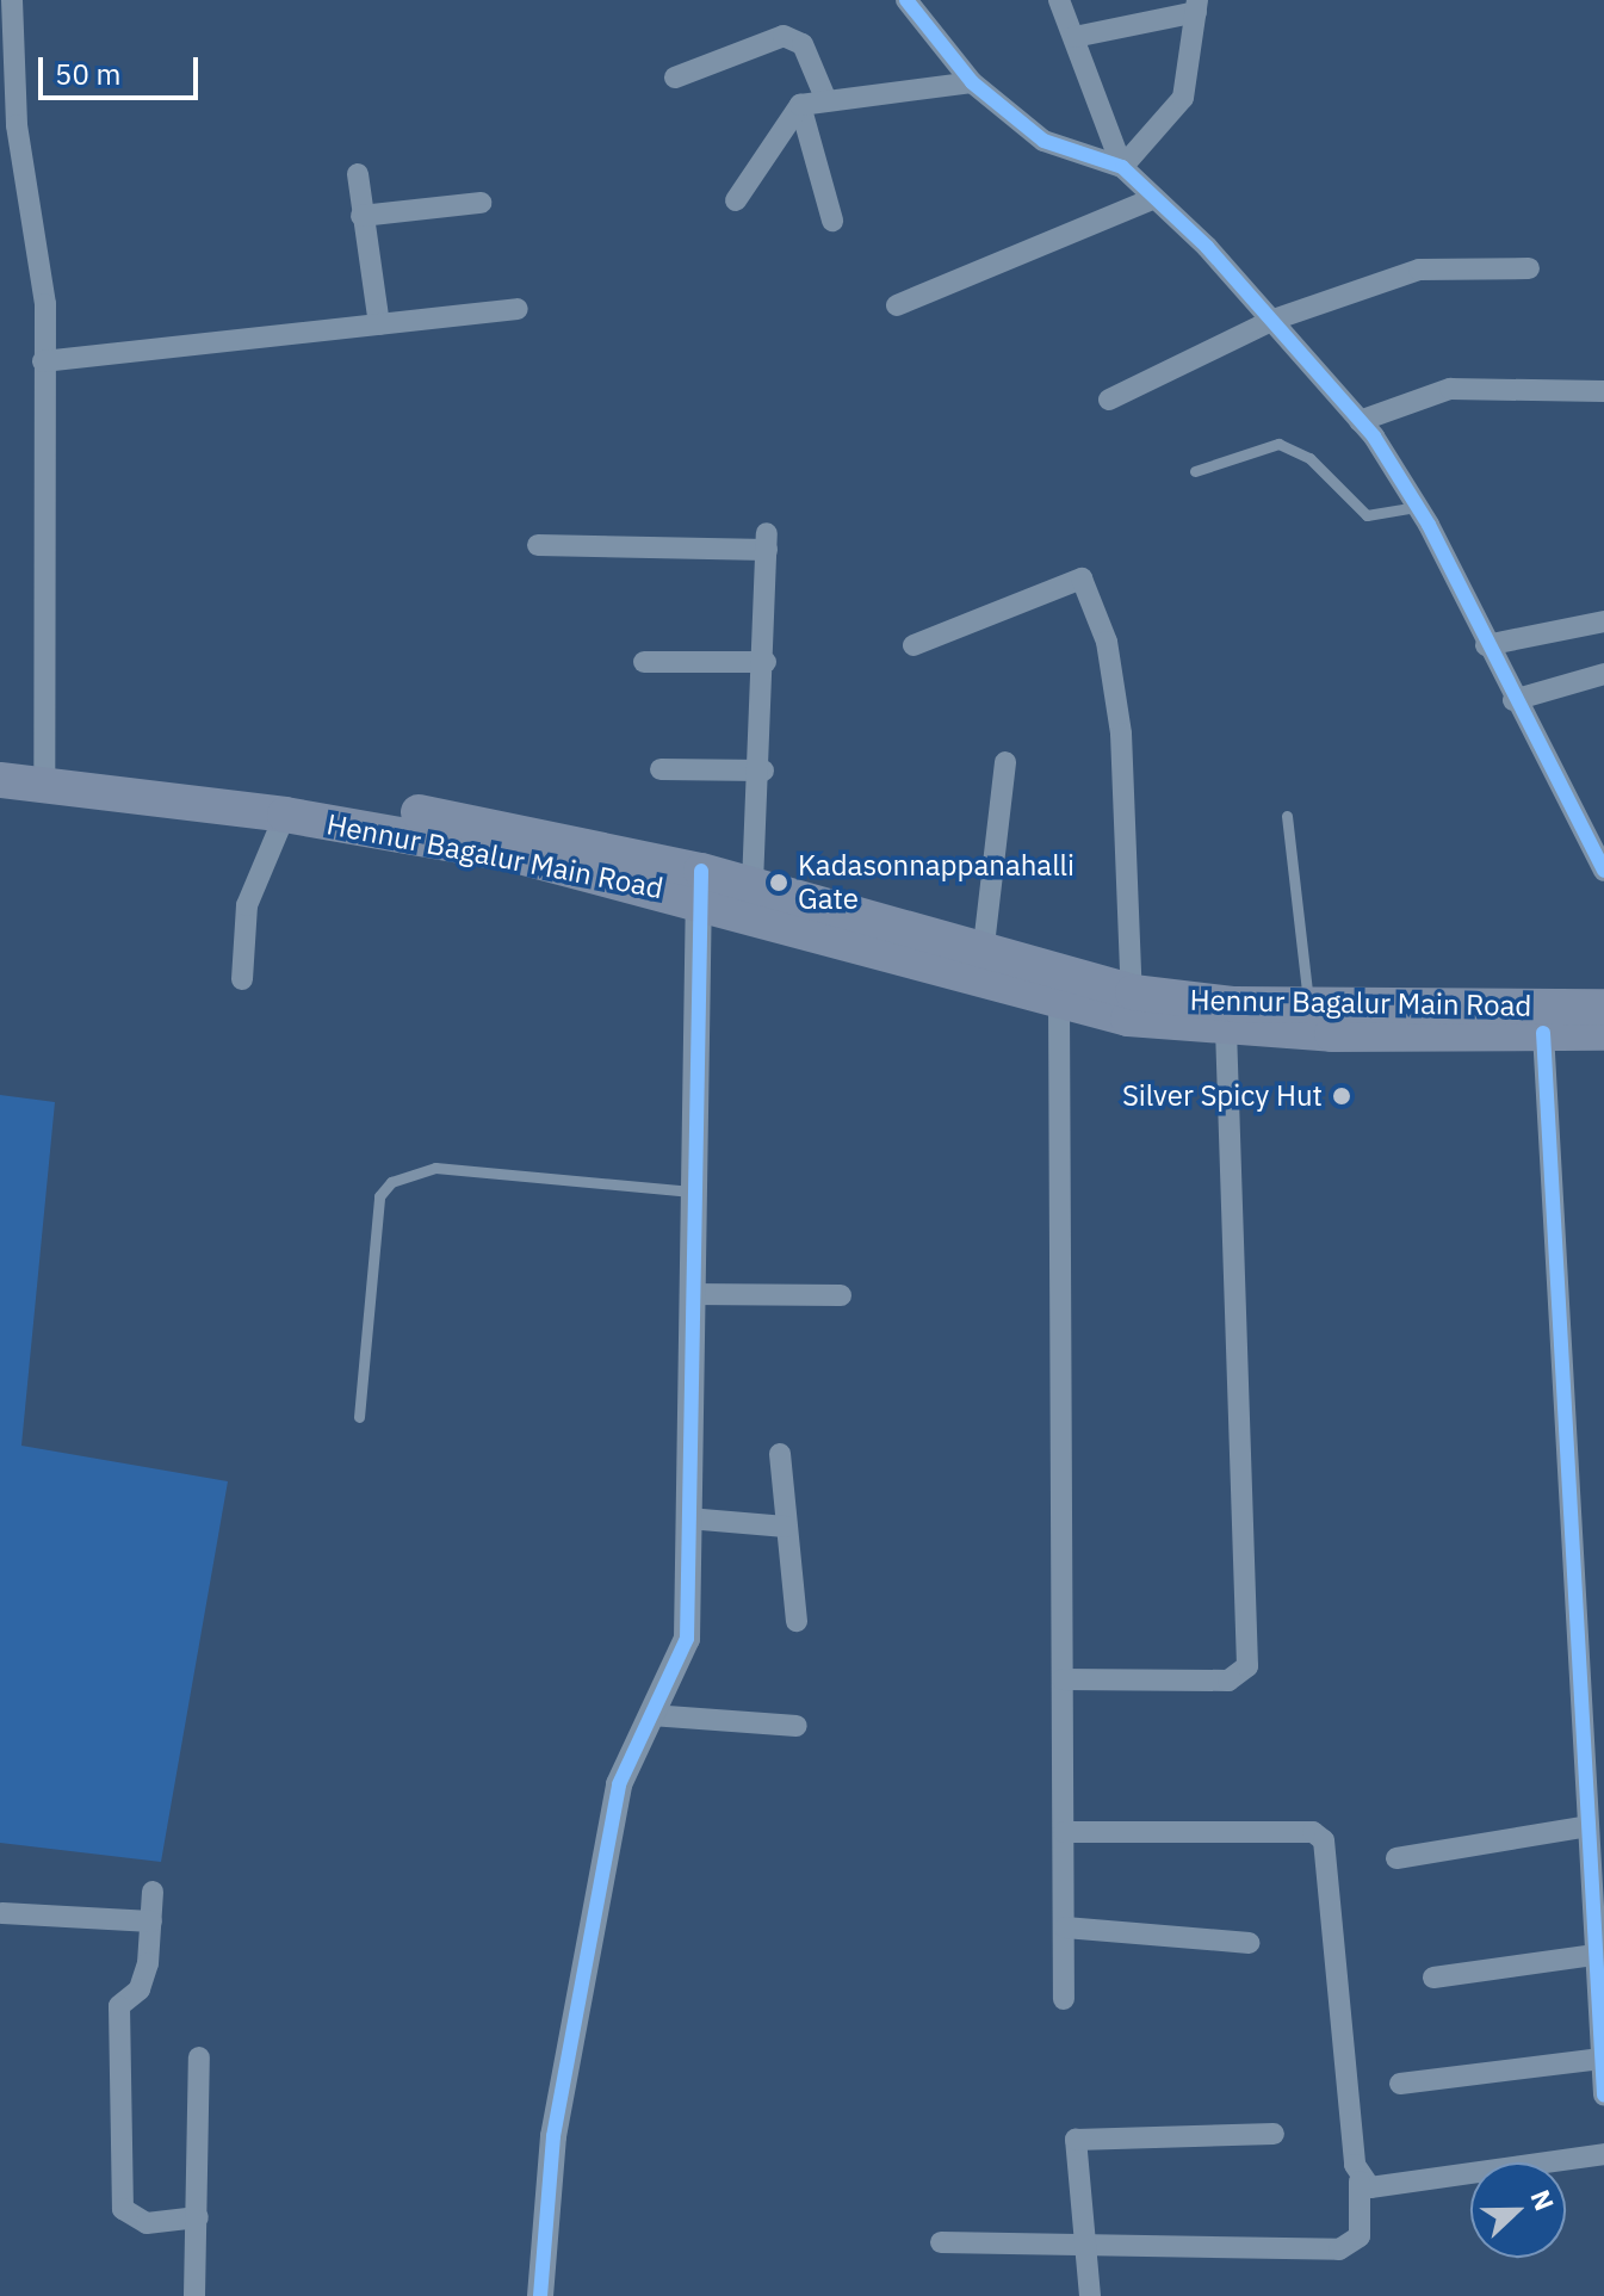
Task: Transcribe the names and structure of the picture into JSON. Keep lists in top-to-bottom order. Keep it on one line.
{"streets":{"main road":["Hennur Bagalur Main Road"]},"places":["Kadasonnappanahalli Gate","Silver Spicy Hut"],"scale_bar":"50 m","north":"right"}
